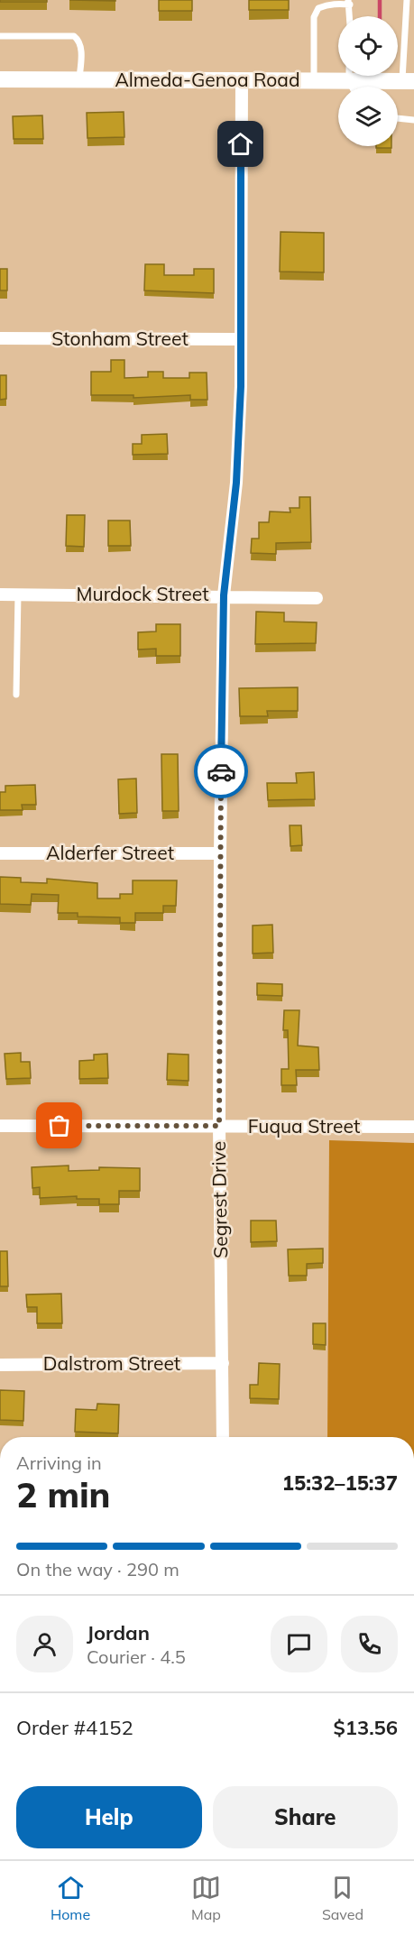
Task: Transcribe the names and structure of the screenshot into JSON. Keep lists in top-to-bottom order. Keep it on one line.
{"streets":{"main road":["Almeda-Genoa Road"],"street":["Stonham Street","Murdock Street","Alderfer Street","Fuqua Street","Segrest Drive","Dalstrom Street"]},"crossings":[["Almeda-Genoa Road","Segrest Drive"],["Stonham Street","Segrest Drive"],["Murdock Street","Segrest Drive"],["Alderfer Street","Segrest Drive"],["Fuqua Street","Segrest Drive"],["Segrest Drive","Dalstrom Street"]],"page":{"heading":["2 min","Arriving in","15:32–15:37"],"panel":["Jordan","Courier · 4.5","Order #4152","$13.56"],"bar":"On the way · 290 m","buttons":["Help","Share"],"tabs":["Home","Map","Saved"]}}
